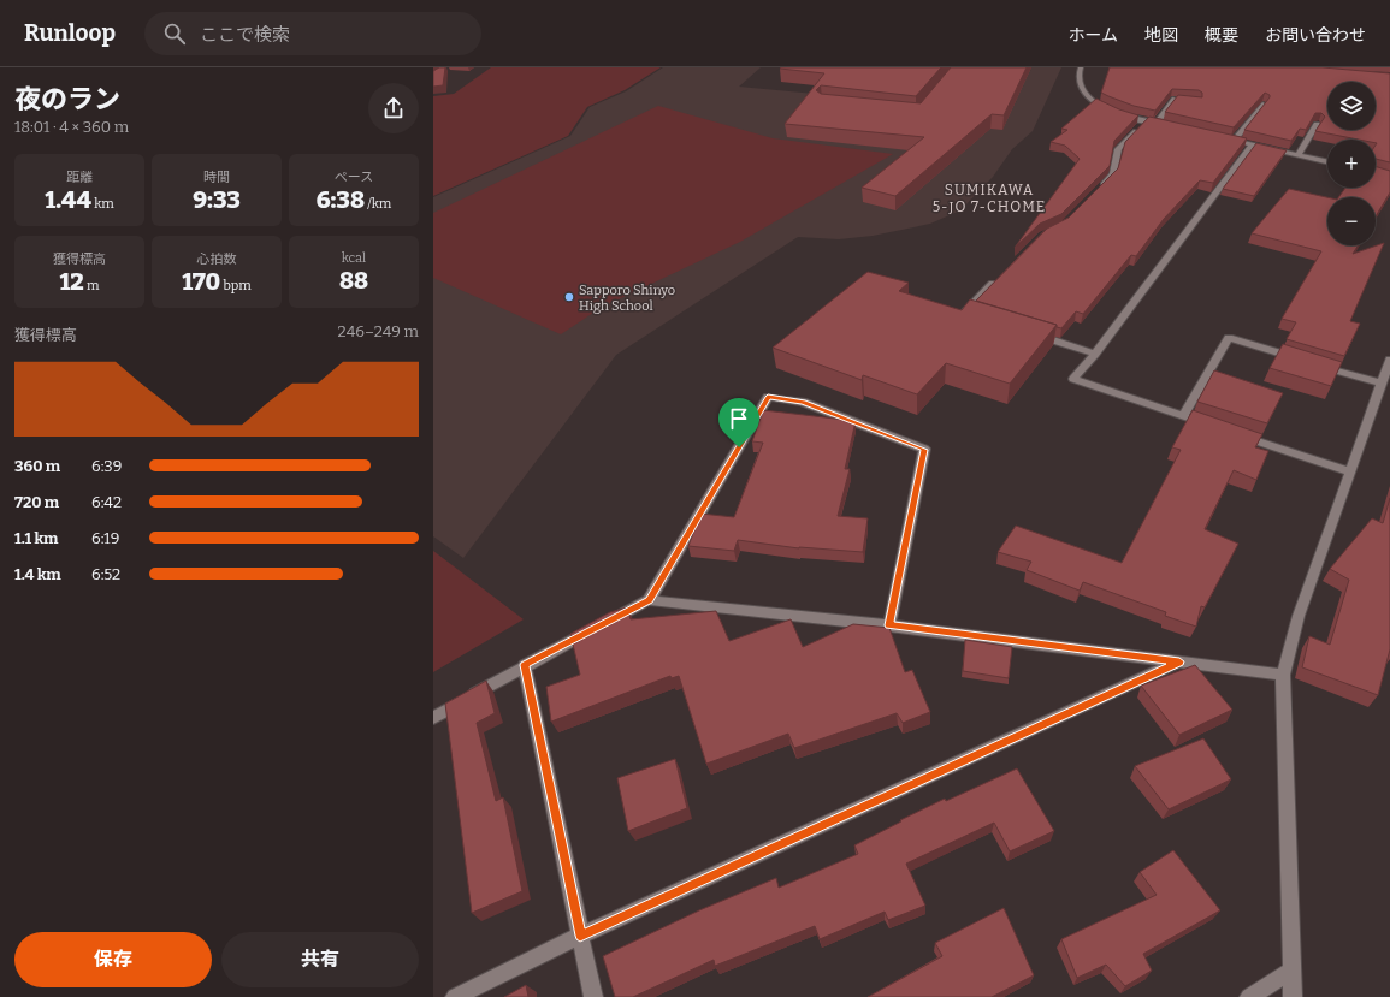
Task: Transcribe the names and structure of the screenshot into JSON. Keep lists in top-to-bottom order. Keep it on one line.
{"districts":["SUMIKAWA 5-JO 7-CHOME"],"places":["Sapporo Shinyo High School"],"page":{"header":"Runloop","search":"ここで検索","nav":["ホーム","地図","概要","お問い合わせ"],"heading":["夜のラン","18:01 · 4 × 360 m"],"map_buttons":["+","−"],"stats":[["距離","1.44 km"],["時間","9:33"],["ペース","6:38 /km"],["獲得標高","12 m"],["心拍数","170 bpm"],["kcal","88"]],"chart":["獲得標高","246–249 m"],"list":[{"name":"360 m","note":"6:39"},{"name":"720 m","note":"6:42"},{"name":"1.1 km","note":"6:19"},{"name":"1.4 km","note":"6:52"}],"buttons":["保存","共有"]}}
